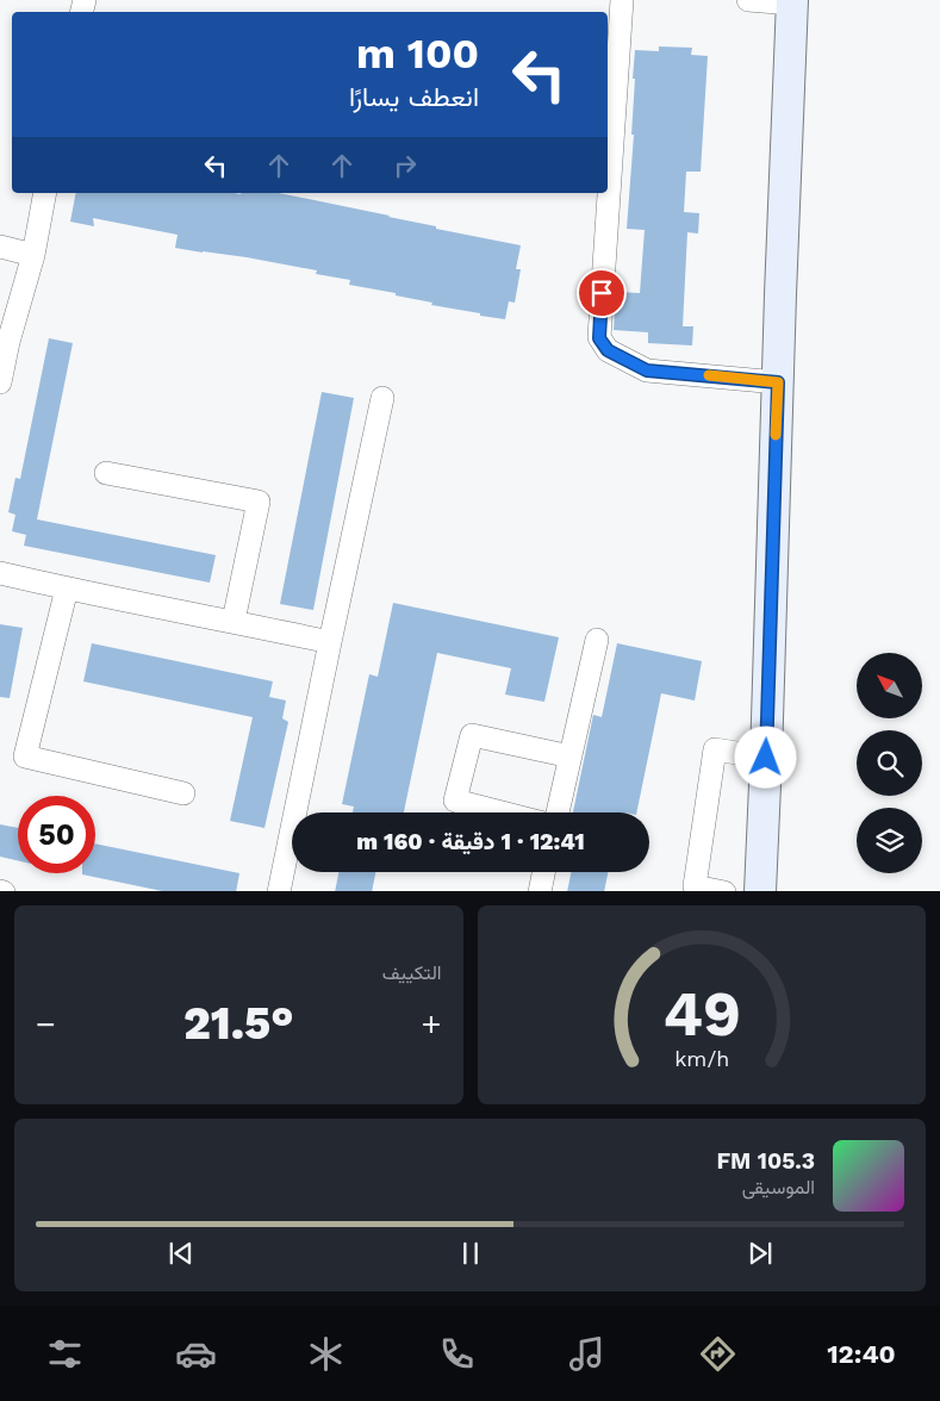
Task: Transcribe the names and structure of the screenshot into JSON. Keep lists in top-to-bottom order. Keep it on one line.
{"north":"top left","page":{"turn":["100 m","انعطف يسارًا"],"limit":"50","trip":"12:41 · 1 دقيقة · 160 m","tile":"التكييف","heat":["−","21.5°","+"],"song":["105.3 FM","الموسيقى"],"tabs":"12:40","gauge":["49","km/h"]}}
